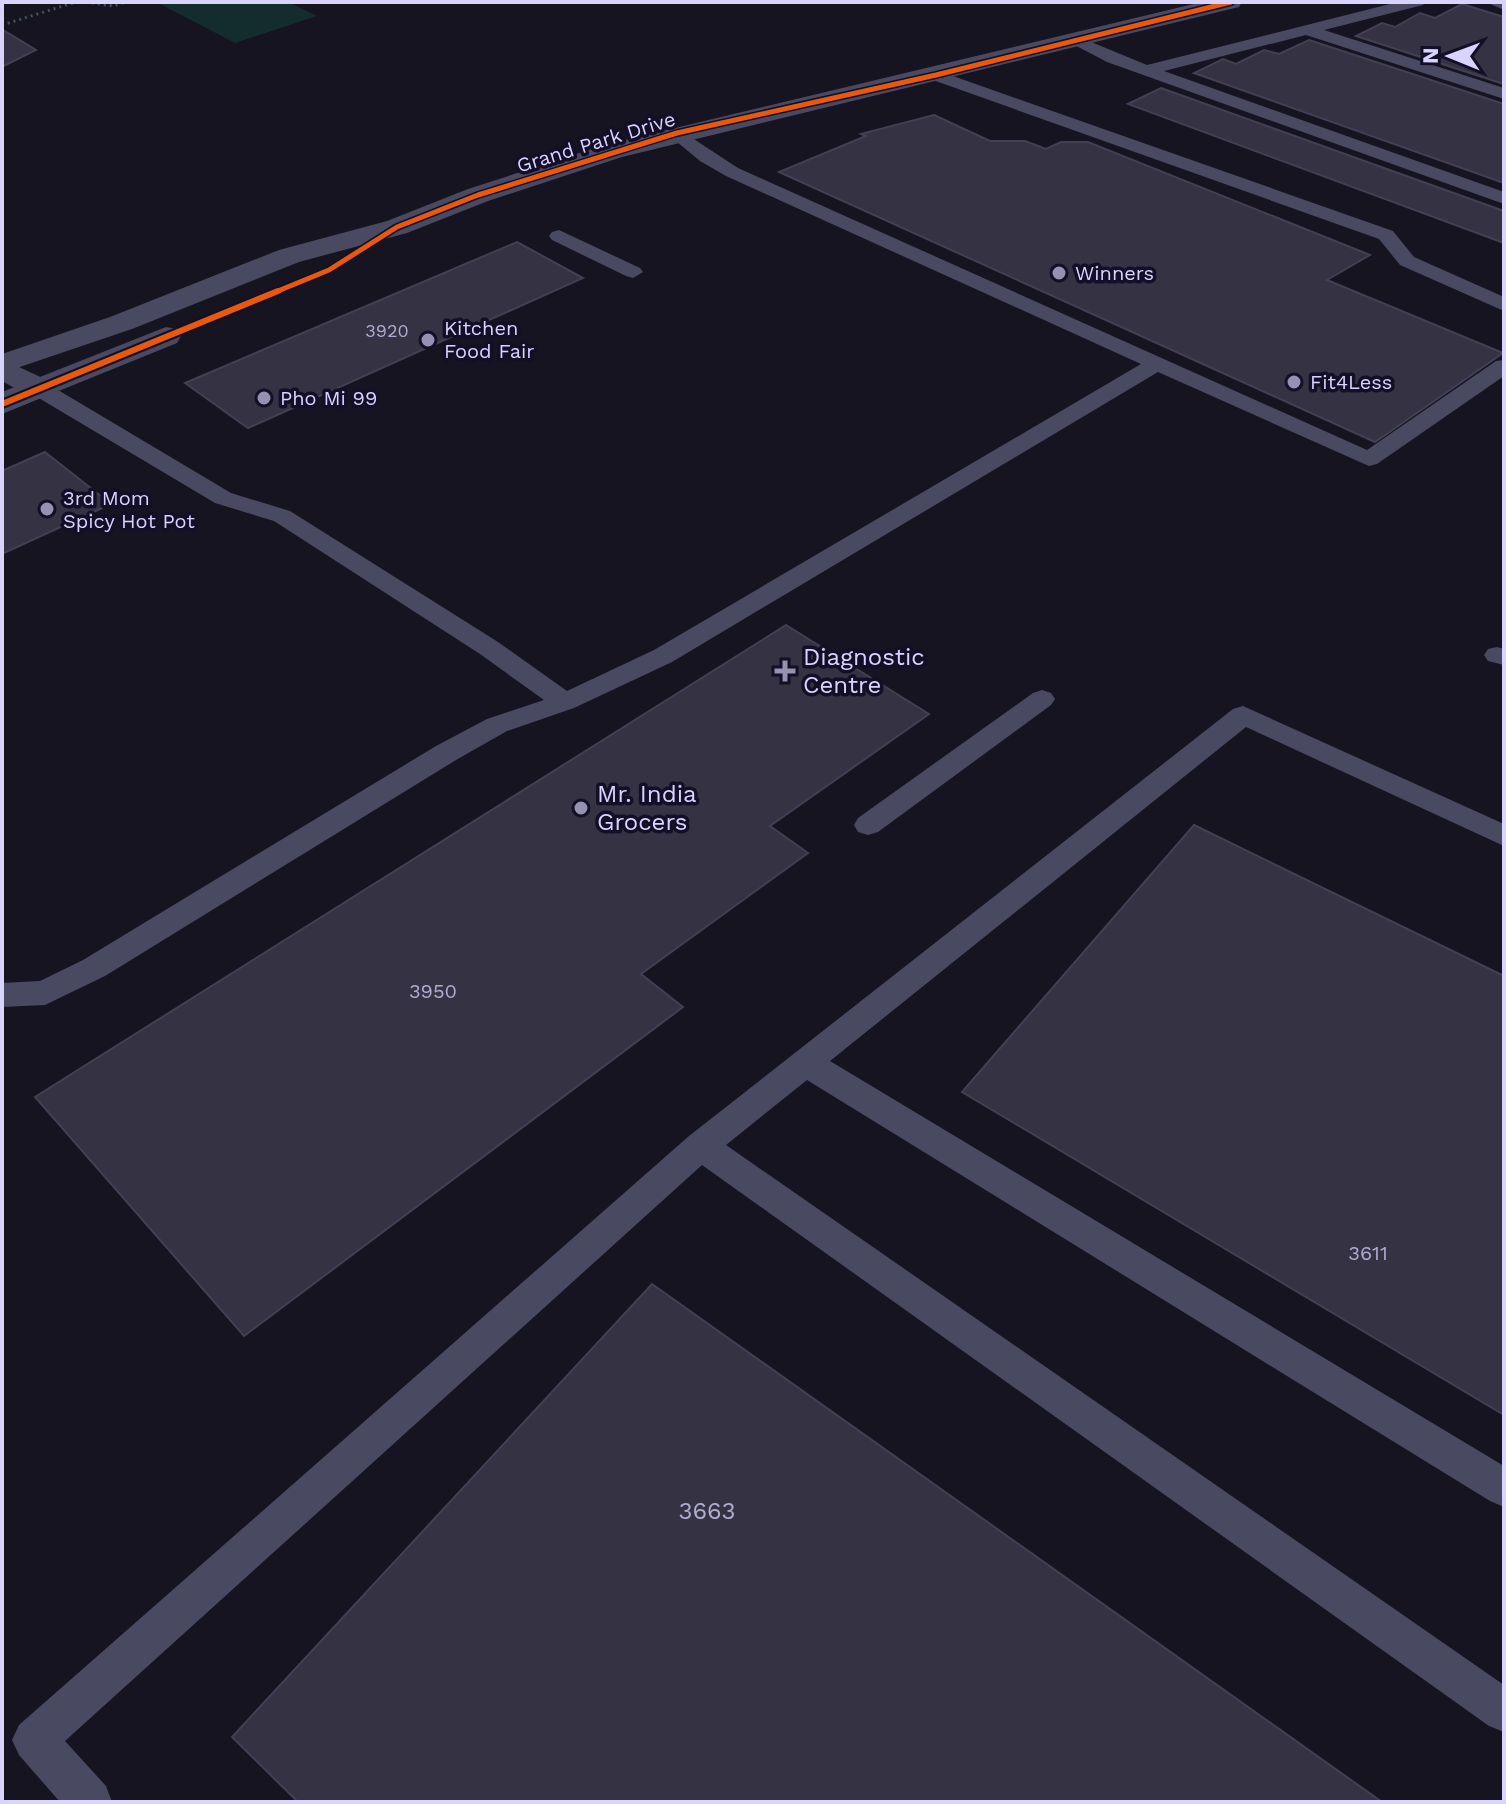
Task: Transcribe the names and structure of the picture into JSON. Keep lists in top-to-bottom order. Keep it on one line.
{"streets":{"street":["Grand Park Drive"]},"places":{"other":["Winners","Kitchen Food Fair","Fit4Less","Pho Mi 99","3rd Mom Spicy Hot Pot","Mr. India Grocers"],"health":["Diagnostic Centre"]},"house_numbers":["3920","3950","3611","3663"],"north":"left"}
